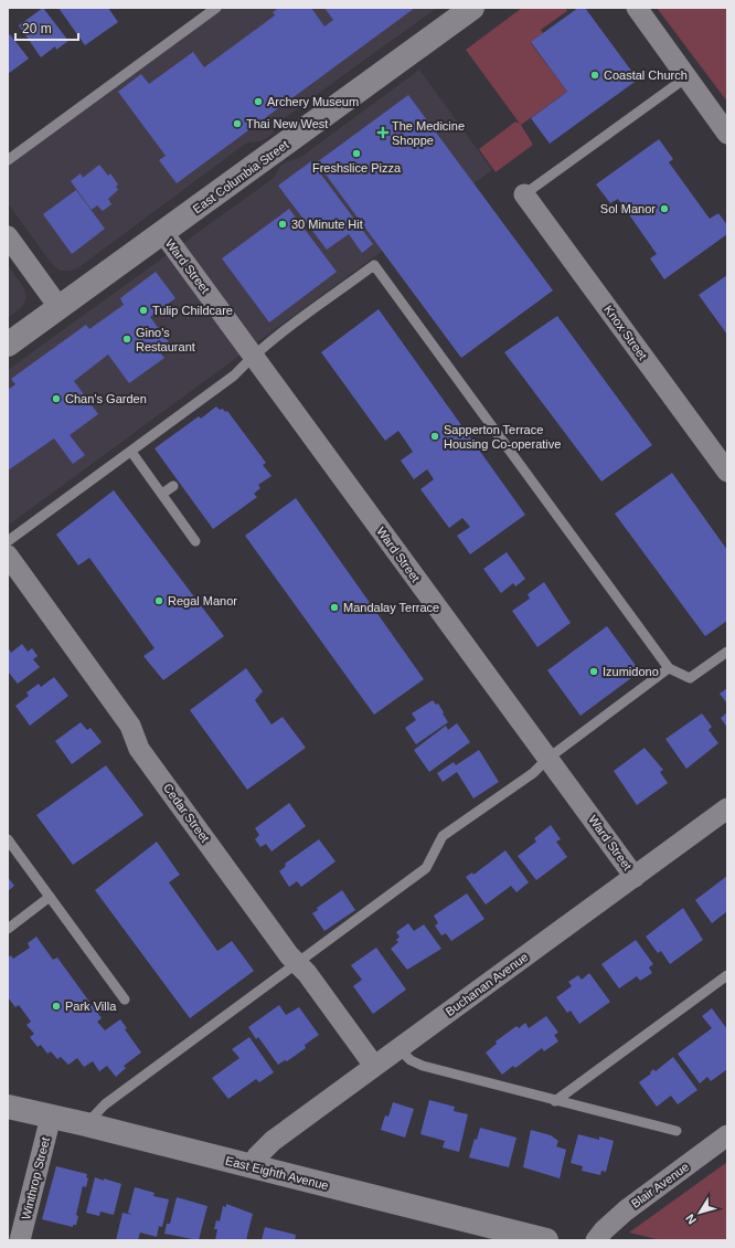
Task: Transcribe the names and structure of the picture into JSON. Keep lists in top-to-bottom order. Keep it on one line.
{"streets":{"street":["East Columbia Street","Ward Street","Knox Street","Cedar Street","Buchanan Avenue","East Eighth Avenue","Winthrop Street","Blair Avenue"]},"crossings":[["East Columbia Street","Ward Street"],["Ward Street","Buchanan Avenue"],["Cedar Street","Buchanan Avenue"],["Buchanan Avenue","East Eighth Avenue"],["East Eighth Avenue","Winthrop Street"]],"places":{"other":["Coastal Church","Archery Museum","Thai New West","Freshslice Pizza","Sol Manor","30 Minute Hit","Tulip Childcare","Gino's Restaurant","Chan’s Garden","Sapperton Terrace Housing Co-operative","Regal Manor","Mandalay Terrace","Izumidono","Park Villa"],"health":["The Medicine Shoppe"]},"scale_bar":"20 m","north":"bottom left"}
